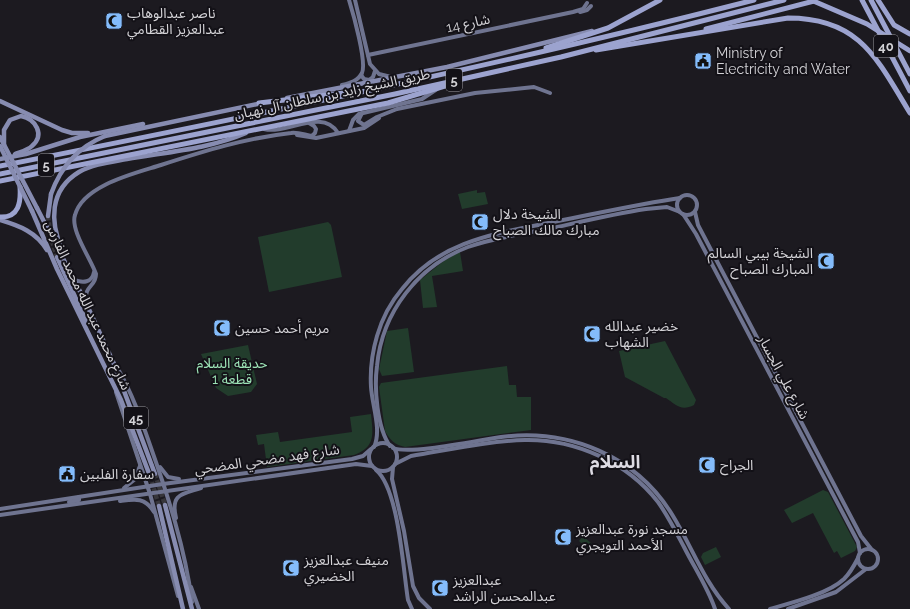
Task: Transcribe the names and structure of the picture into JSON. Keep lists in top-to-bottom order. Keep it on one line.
{"streets":{"highway":["40","5","طريق الشيخ زايد بن سلطان آل نهيان"],"main road":["شارع محمد عبد الله محمد الفارس","45"],"street":["شارع 14","شارع علي الجسار","شارع فهد مضحي المضحي"]},"crossings":[["5","طريق الشيخ زايد بن سلطان آل نهيان"]],"districts":["السلام"],"parks":["حديقة السلام قطعة 1"],"places":{"mosque":["ناصر عبدالوهاب عبدالعزيز القطامي","الشيخة دلال مبارك مالك الصباح","الشيخة بيبي السالم المبارك الصباح","مريم أحمد حسين","خضير عبدالله الشهاب","الجراح","مسجد نورة عبدالعزيز الأحمد التويجري","منيف عبدالعزيز الخضيري","عبدالعزيز عبدالمحسن الراشد"],"public building":["Ministry of Electricity and Water","سفارة الفلبين"]}}
